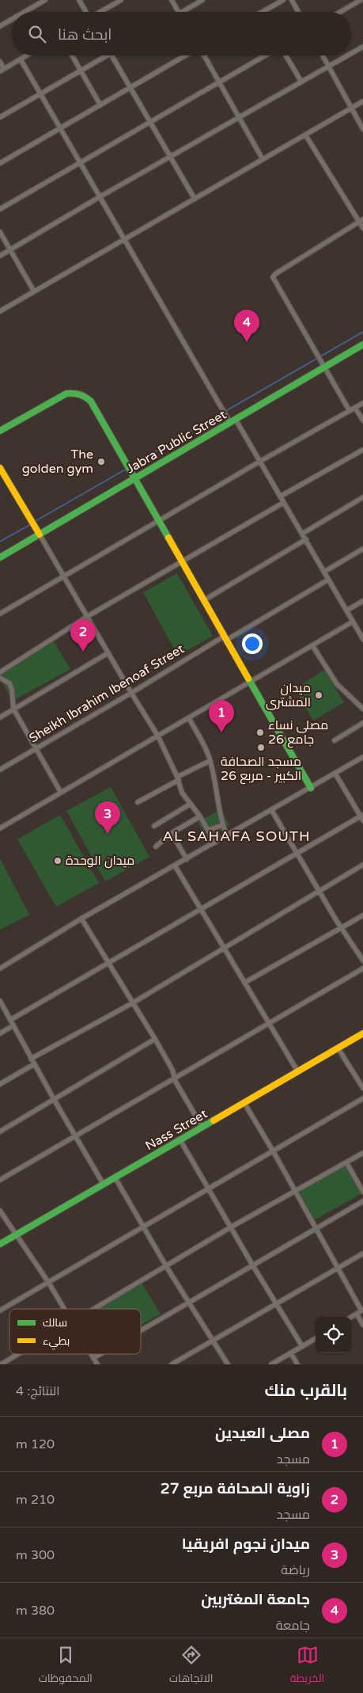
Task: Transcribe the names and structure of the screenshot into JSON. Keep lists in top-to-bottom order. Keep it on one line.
{"streets":{"street":["Jabra Public Street","Sheikh Ibrahim Ibenoaf Street","Nass Street"]},"districts":["AL SAHAFA SOUTH"],"places":["The golden gym","ميدان المشترى","مصلى نساء جامع 26","مسجد الصحافة الكبير - مربع 26","ميدان الوحدة"],"legend":["سالك","بطيء"],"page":{"search":"ابحث هنا","pins":["4","2","1","3"],"heading":["بالقرب منك","النتائج: 4"],"list":[{"mark":"1","name":"مصلى العيدين","note":"مسجد","value":"120 m"},{"mark":"2","name":"زاوية الصحافة مربع 27","note":"مسجد","value":"210 m"},{"mark":"3","name":"ميدان نجوم افريقيا","note":"رياضة","value":"300 m"},{"mark":"4","name":"جامعة المغتربين","note":"جامعة","value":"380 m"}],"nav":["الخريطة","الاتجاهات","المحفوظات"]}}
